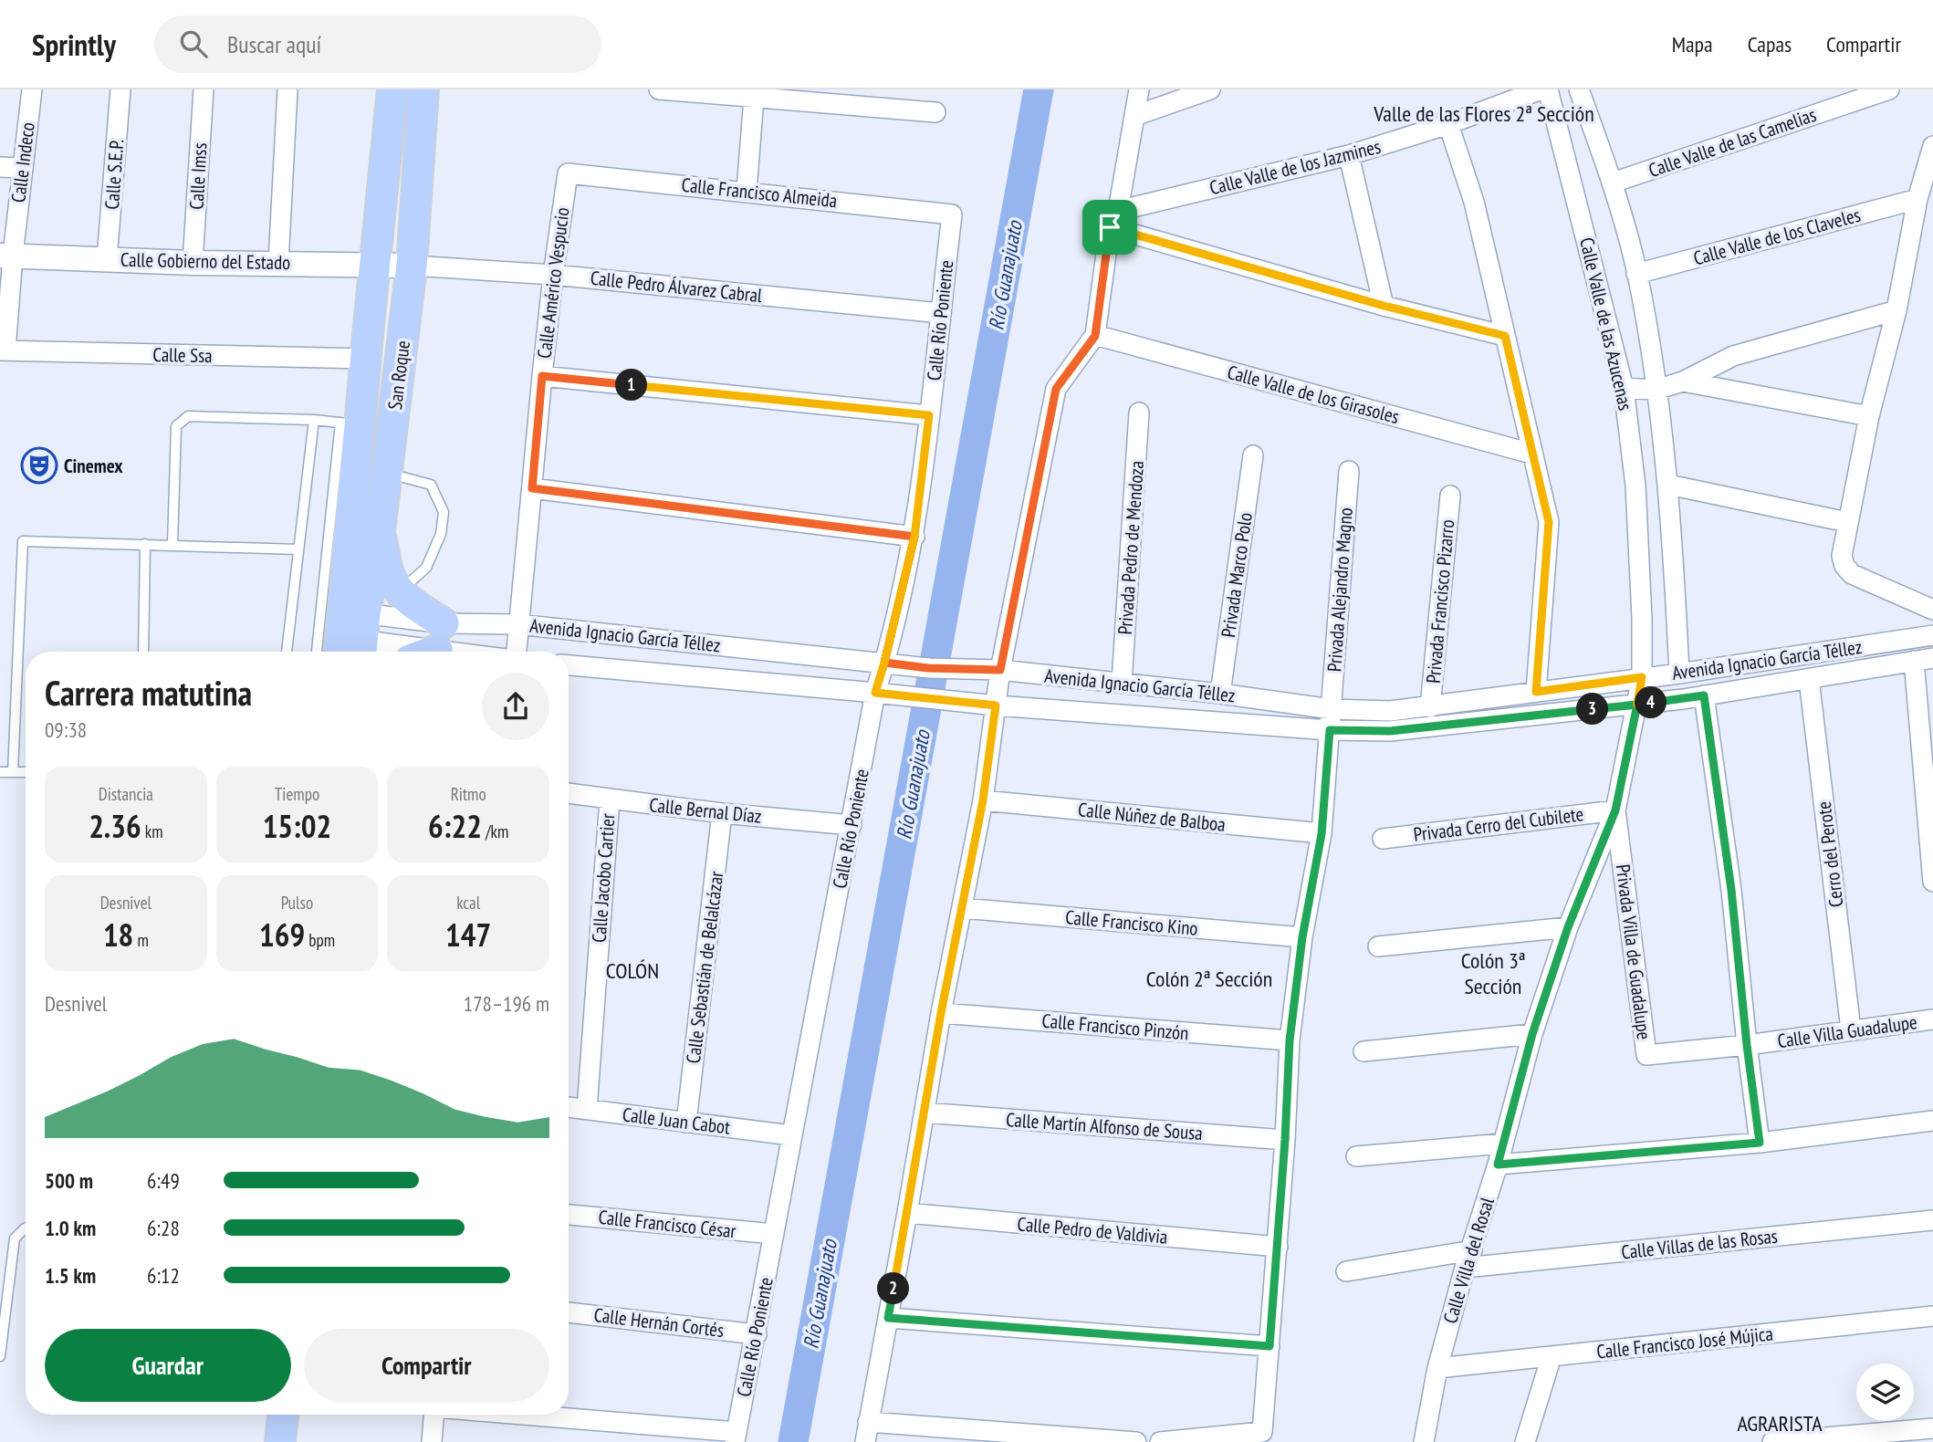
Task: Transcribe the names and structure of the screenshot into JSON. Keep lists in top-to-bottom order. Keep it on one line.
{"streets":{"main road":["San Roque"],"street":["Calle Valle de las Camelias","Calle Indeco","Calle Valle de los Jazmines","Calle S.E.P.","Calle Imss","Calle Francisco Almeida","Calle Valle de los Claveles","Calle Gobierno del Estado","Calle Américo Vespucio","Calle Pedro Álvarez Cabral","Calle Río Poniente","Calle Valle de las Azucenas","Calle Ssa","Calle Valle de los Girasoles","Privada Pedro de Mendoza","Privada Marco Polo","Privada Alejandro Magno","Privada Francisco Pizarro","Avenida Ignacio García Téllez","Calle Bernal Díaz","Calle Núñez de Balboa","Privada Cerro del Cubilete","Cerro del Perote","Calle Jacobo Cartier","Calle Francisco Kino","Privada Villa de Guadalupe","Calle Sebastián de Belalcázar","Calle Francisco Pinzón","Calle Villa Guadalupe","Calle Juan Cabot","Calle Martín Alfonso de Sousa","Calle Francisco César","Calle Pedro de Valdivia","Calle Villas de las Rosas","Calle Villa del Rosal","Calle Hernán Cortés","Calle Francisco José Mújica"]},"crossings":[["Calle Valle de las Camelias","Calle Valle de las Azucenas"],["Calle Indeco","Calle Gobierno del Estado"],["Calle Indeco","Calle Ssa"],["Calle S.E.P.","Calle Gobierno del Estado"],["Calle Imss","Calle Gobierno del Estado"],["Calle Francisco Almeida","Calle Américo Vespucio"],["Calle Francisco Almeida","Calle Río Poniente"],["Calle Valle de los Claveles","Calle Valle de las Azucenas"],["Calle Gobierno del Estado","Calle Pedro Álvarez Cabral"],["Calle Gobierno del Estado","San Roque"],["Calle Américo Vespucio","Calle Pedro Álvarez Cabral"],["Calle Américo Vespucio","Avenida Ignacio García Téllez"],["Calle Pedro Álvarez Cabral","Calle Río Poniente"],["Calle Pedro Álvarez Cabral","San Roque"],["Calle Río Poniente","Avenida Ignacio García Téllez"],["Calle Río Poniente","Calle Bernal Díaz"],["Calle Río Poniente","Calle Juan Cabot"],["Calle Río Poniente","Calle Francisco César"],["Calle Río Poniente","Calle Hernán Cortés"],["Calle Valle de las Azucenas","Avenida Ignacio García Téllez"],["Calle Valle de las Azucenas","Calle Villa del Rosal"],["Calle Ssa","San Roque"],["San Roque","Avenida Ignacio García Téllez"],["Privada Pedro de Mendoza","Avenida Ignacio García Téllez"],["Privada Marco Polo","Avenida Ignacio García Téllez"],["Privada Alejandro Magno","Avenida Ignacio García Téllez"],["Privada Alejandro Magno","Calle Núñez de Balboa"],["Privada Alejandro Magno","Calle Francisco Kino"],["Privada Alejandro Magno","Calle Francisco Pinzón"],["Privada Alejandro Magno","Calle Martín Alfonso de Sousa"],["Privada Alejandro Magno","Calle Pedro de Valdivia"],["Privada Francisco Pizarro","Avenida Ignacio García Téllez"],["Avenida Ignacio García Téllez","Cerro del Perote"],["Avenida Ignacio García Téllez","Calle Villa del Rosal"],["Calle Bernal Díaz","Calle Jacobo Cartier"],["Calle Bernal Díaz","Calle Sebastián de Belalcázar"],["Privada Cerro del Cubilete","Privada Villa de Guadalupe"],["Privada Cerro del Cubilete","Calle Villa del Rosal"],["Cerro del Perote","Calle Villa Guadalupe"],["Calle Jacobo Cartier","Calle Juan Cabot"],["Privada Villa de Guadalupe","Calle Villa Guadalupe"],["Privada Villa de Guadalupe","Calle Villa del Rosal"],["Calle Sebastián de Belalcázar","Calle Juan Cabot"],["Calle Villas de las Rosas","Calle Villa del Rosal"],["Calle Villa del Rosal","Calle Francisco José Mújica"]],"districts":["Valle de las Flores 2ª Sección","Colón 3ª Sección","COLÓN","Colón 2ª Sección","AGRARISTA"],"water":["Río Guanajuato"],"places":{"theatre":["Cinemex"]},"page":{"header":"Sprintly","search":"Buscar aquí","nav":["Mapa","Capas","Compartir"],"pins":["1","4","3","2"],"heading":["Carrera matutina","09:38"],"stats":[["Distancia","2.36 km"],["Tiempo","15:02"],["Ritmo","6:22 /km"],["Desnivel","18 m"],["Pulso","169 bpm"],["kcal","147"]],"chart":["Desnivel","178–196 m"],"list":[{"name":"500 m","note":"6:49"},{"name":"1.0 km","note":"6:28"},{"name":"1.5 km","note":"6:12"}],"buttons":["Guardar","Compartir"]}}
